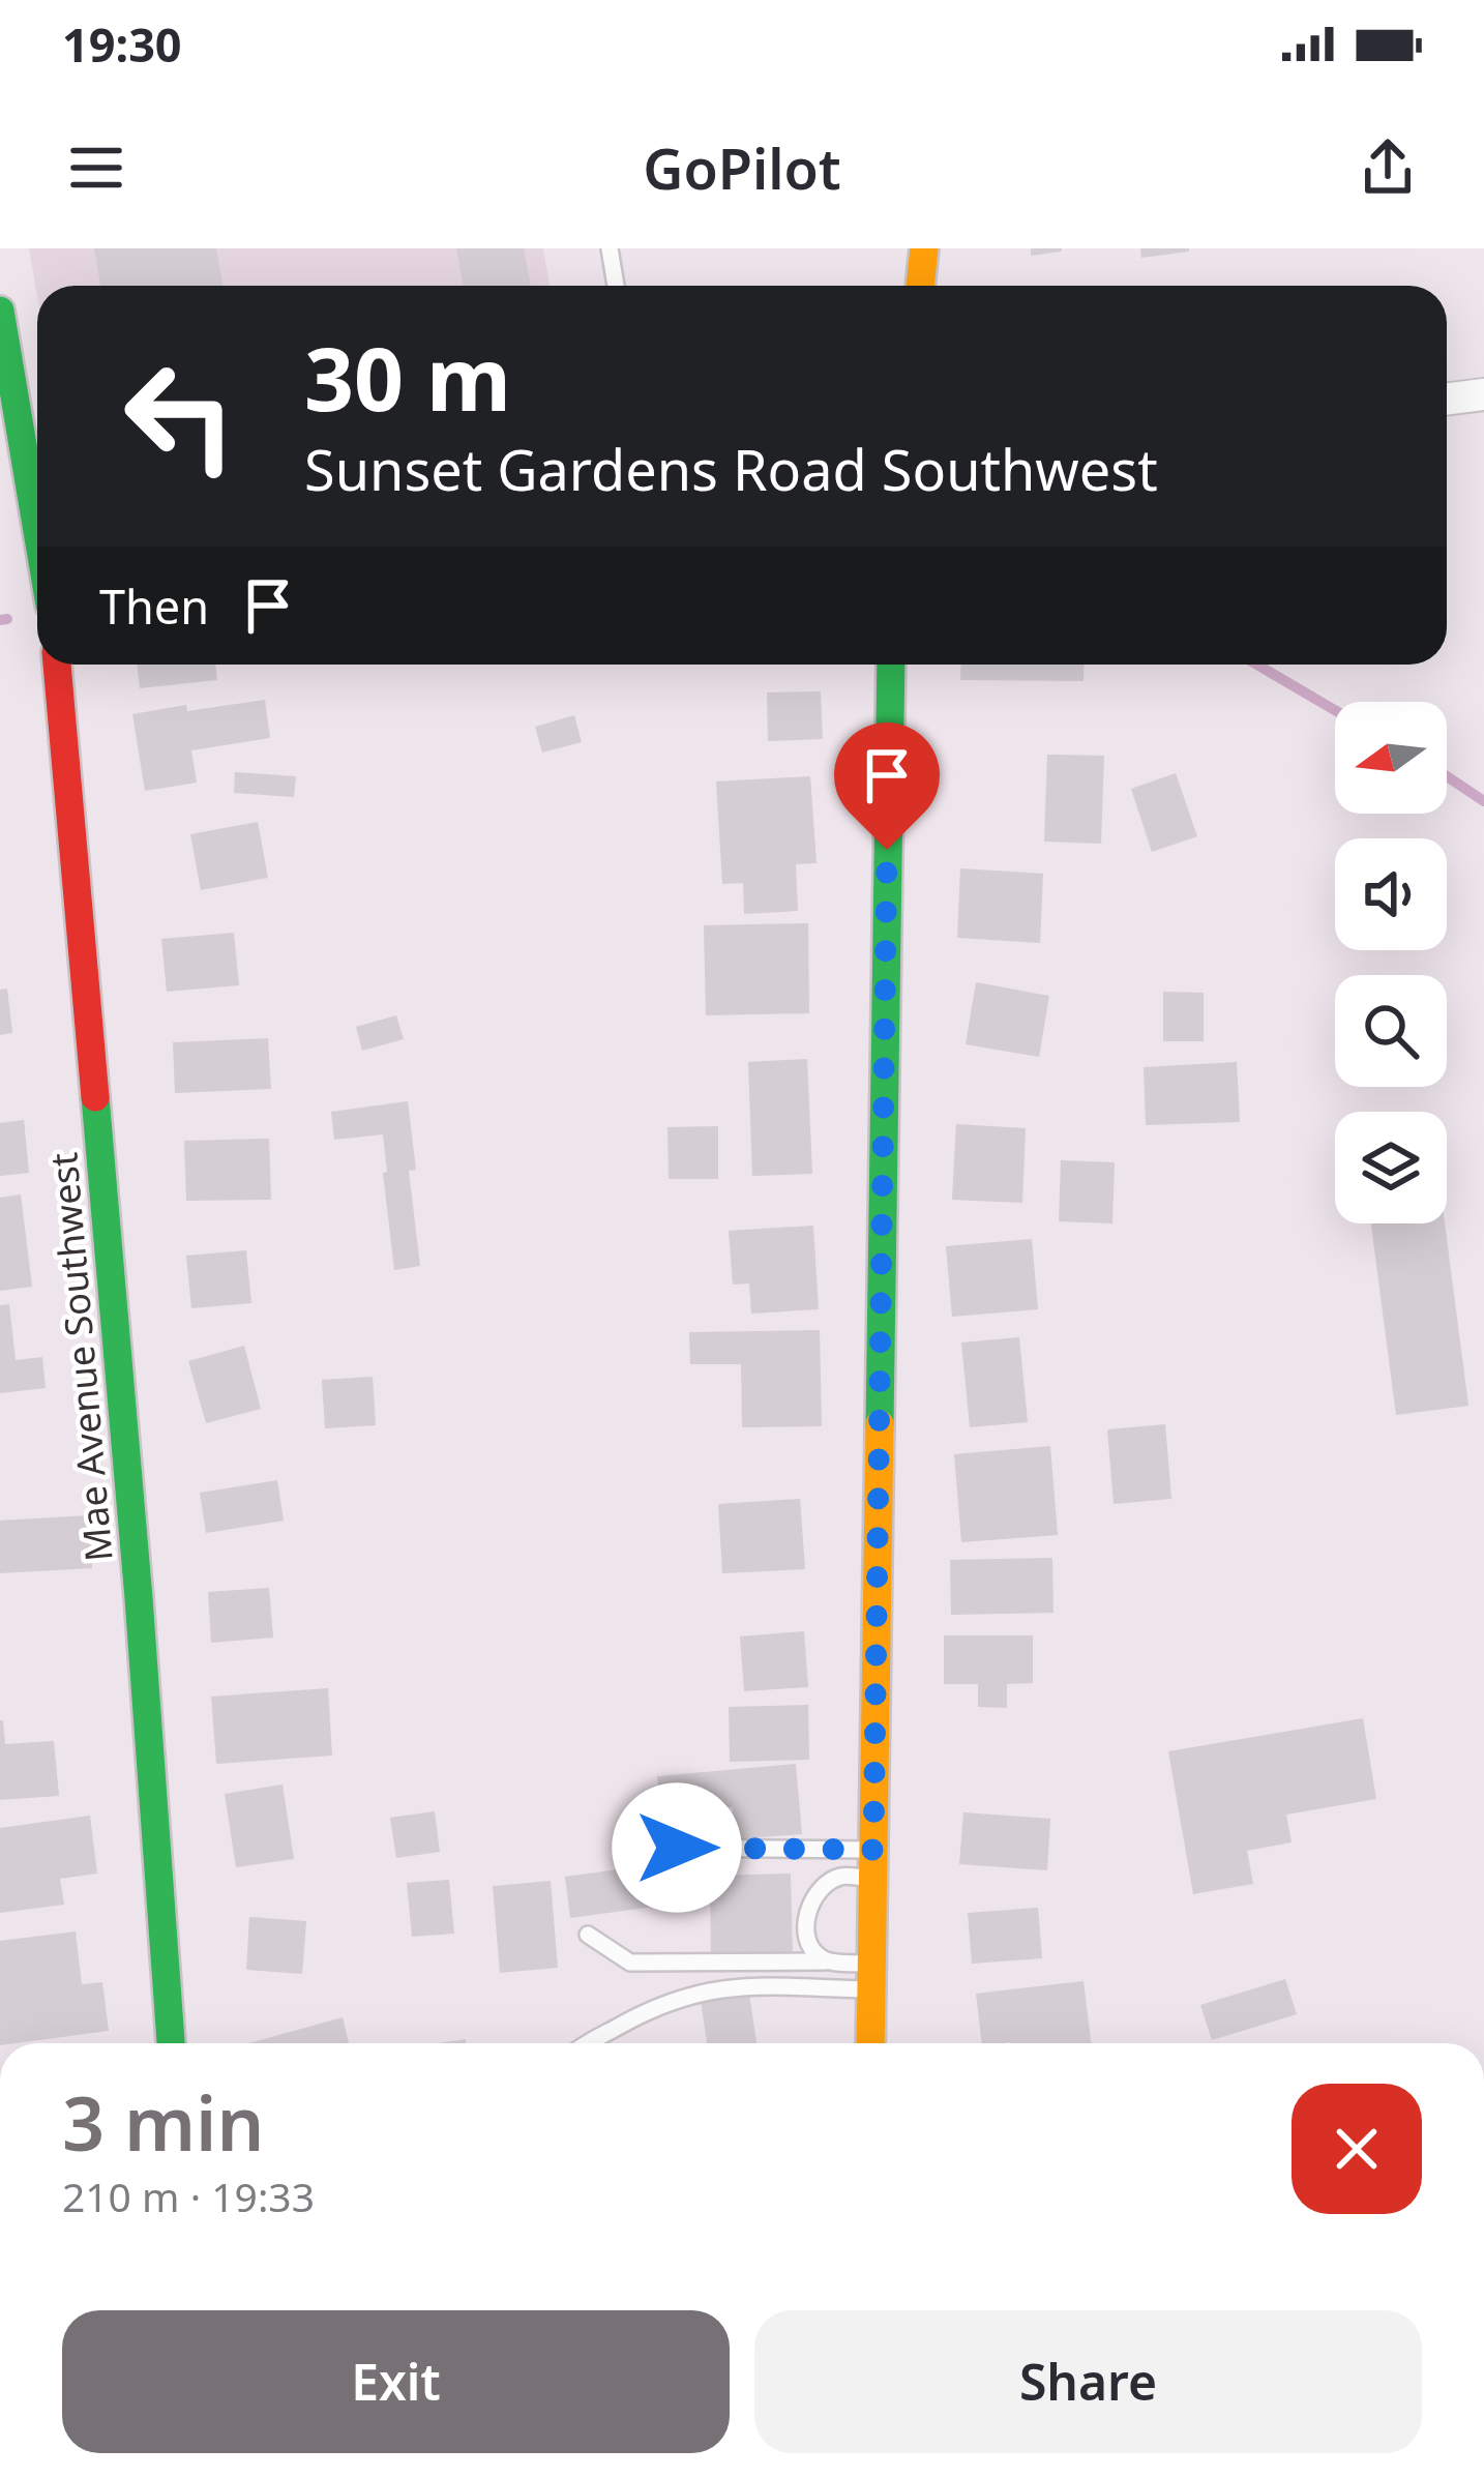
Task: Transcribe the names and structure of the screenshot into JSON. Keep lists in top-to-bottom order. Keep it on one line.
{"streets":{"street":["Mae Avenue Southwest"]},"north":"left","page":{"status":"19:30","header":"GoPilot","turn":["30 m","Sunset Gardens Road Southwest"],"then":"Then","heading":["3 min","210 m · 19:33"],"buttons":["Exit","Share"]}}
